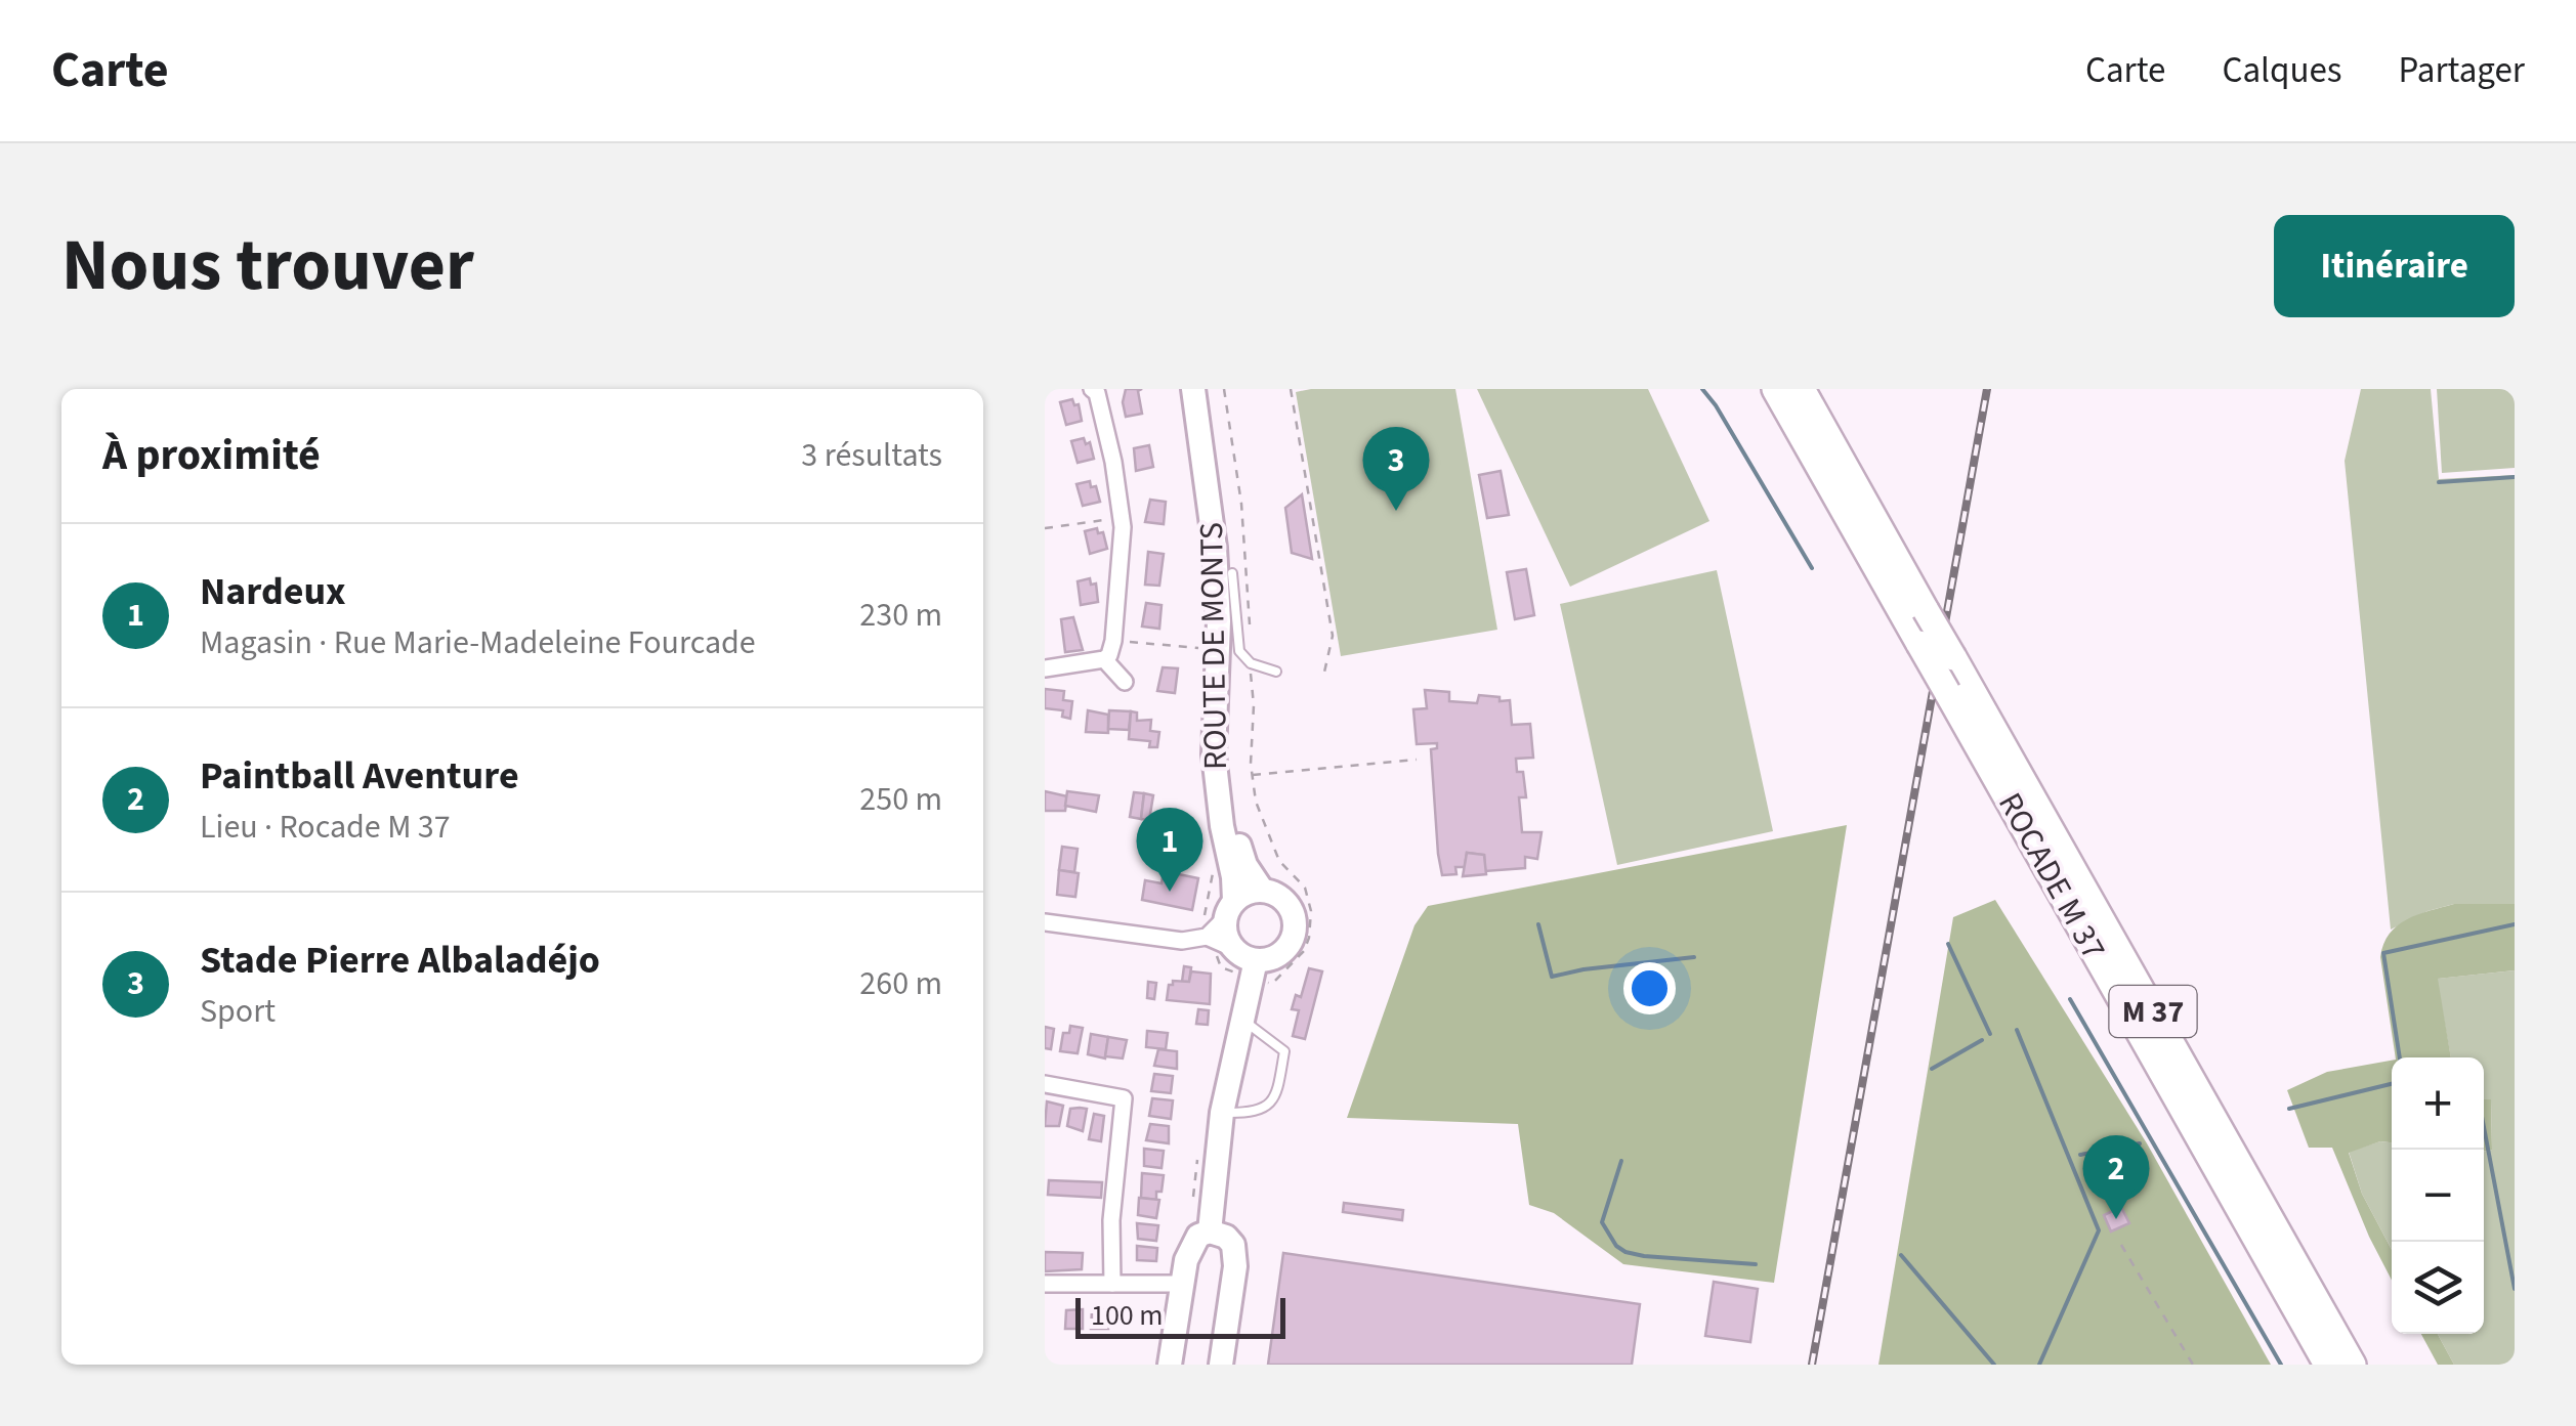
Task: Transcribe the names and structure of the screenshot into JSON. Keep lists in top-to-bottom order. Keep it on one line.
{"streets":{"highway":["ROCADE M 37","M 37"],"main road":["ROUTE DE MONTS"]},"scale_bar":"100 m","page":{"header":"Carte","nav":["Carte","Calques","Partager"],"title":"Nous trouver","buttons":"Itinéraire","heading":["À proximité","3 résultats"],"pins":["3","1","2"],"list":[{"mark":"1","name":"Nardeux","note":"Magasin · Rue Marie-Madeleine Fourcade","value":"230 m"},{"mark":"2","name":"Paintball Aventure","note":"Lieu · Rocade M 37","value":"250 m"},{"mark":"3","name":"Stade Pierre Albaladéjo","note":"Sport","value":"260 m"}],"map_buttons":["+","−"],"scale":"100 m"}}
